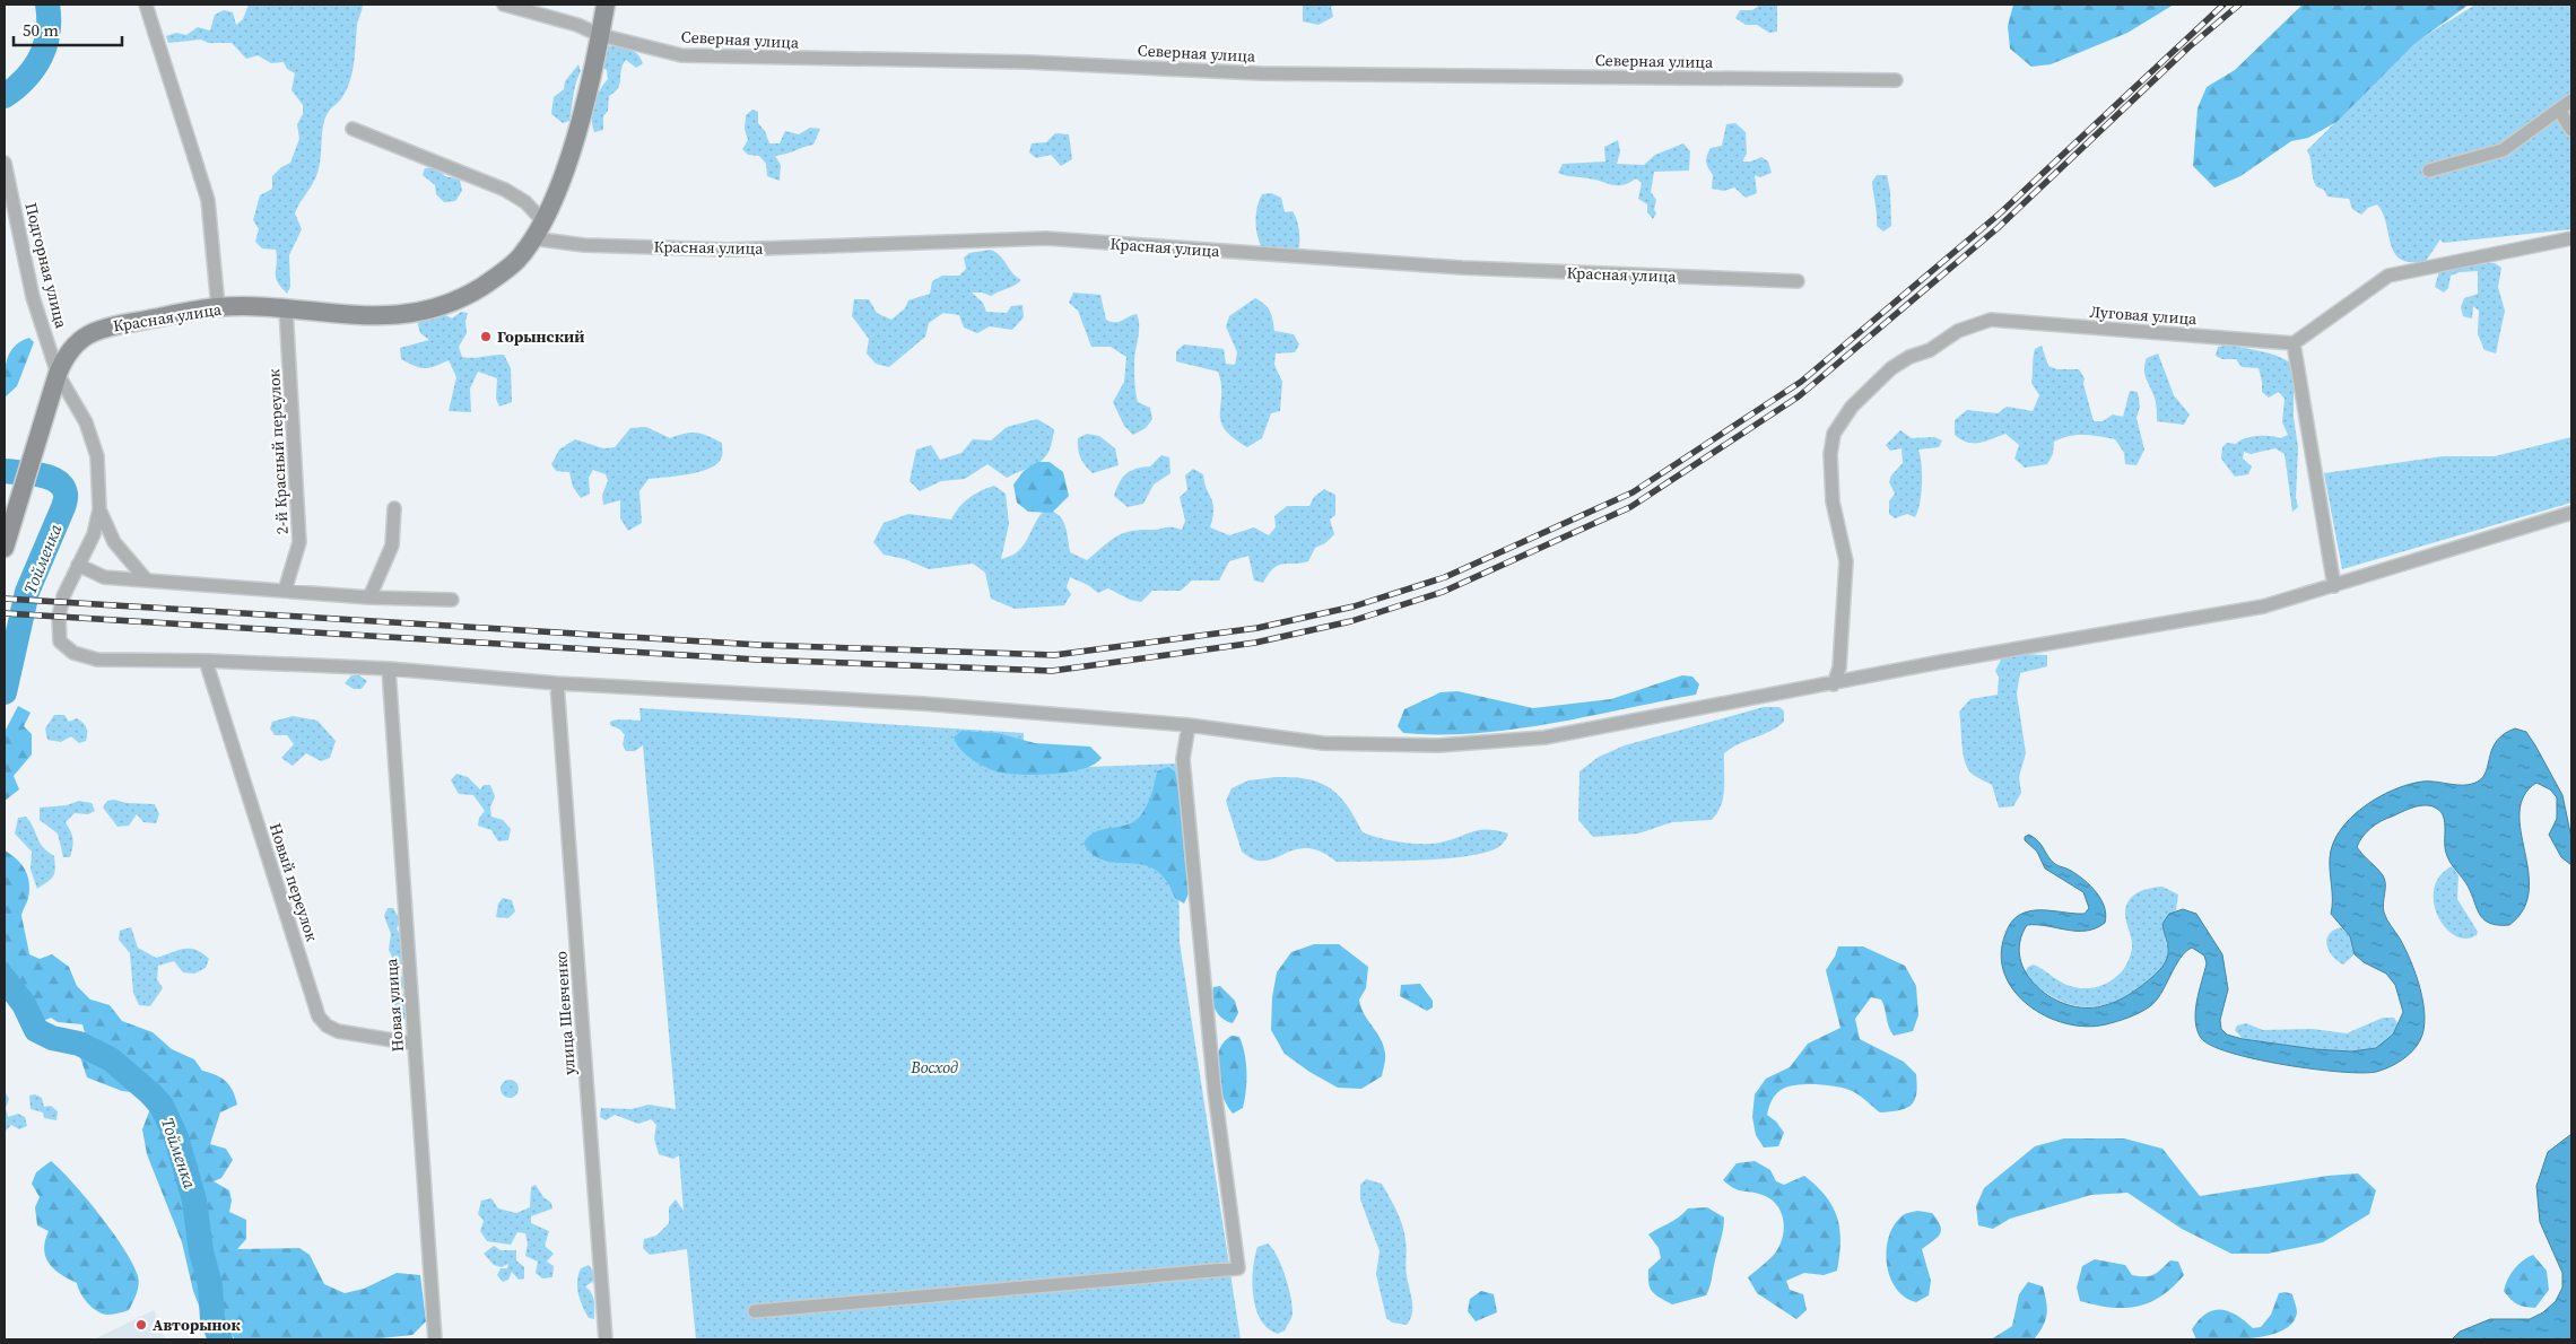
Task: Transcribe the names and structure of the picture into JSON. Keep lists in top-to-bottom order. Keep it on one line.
{"streets":{"street":["Северная улица","Красная улица","Подгорная улица","Луговая улица","2-й Красный переулок","Новый переулок","Новая улица","улица Шевченко"]},"crossings":[["Северная улица","Красная улица"],["Красная улица","Подгорная улица"],["Красная улица","2-й Красный переулок"],["Подгорная улица","Луговая улица"],["Подгорная улица","Новый переулок"],["Подгорная улица","Новая улица"],["Подгорная улица","улица Шевченко"],["Новый переулок","Новая улица"]],"water":["Тойменка"],"parks":["Восход"],"places":["Горынский","Авторынок"],"scale_bar":"50 m"}
